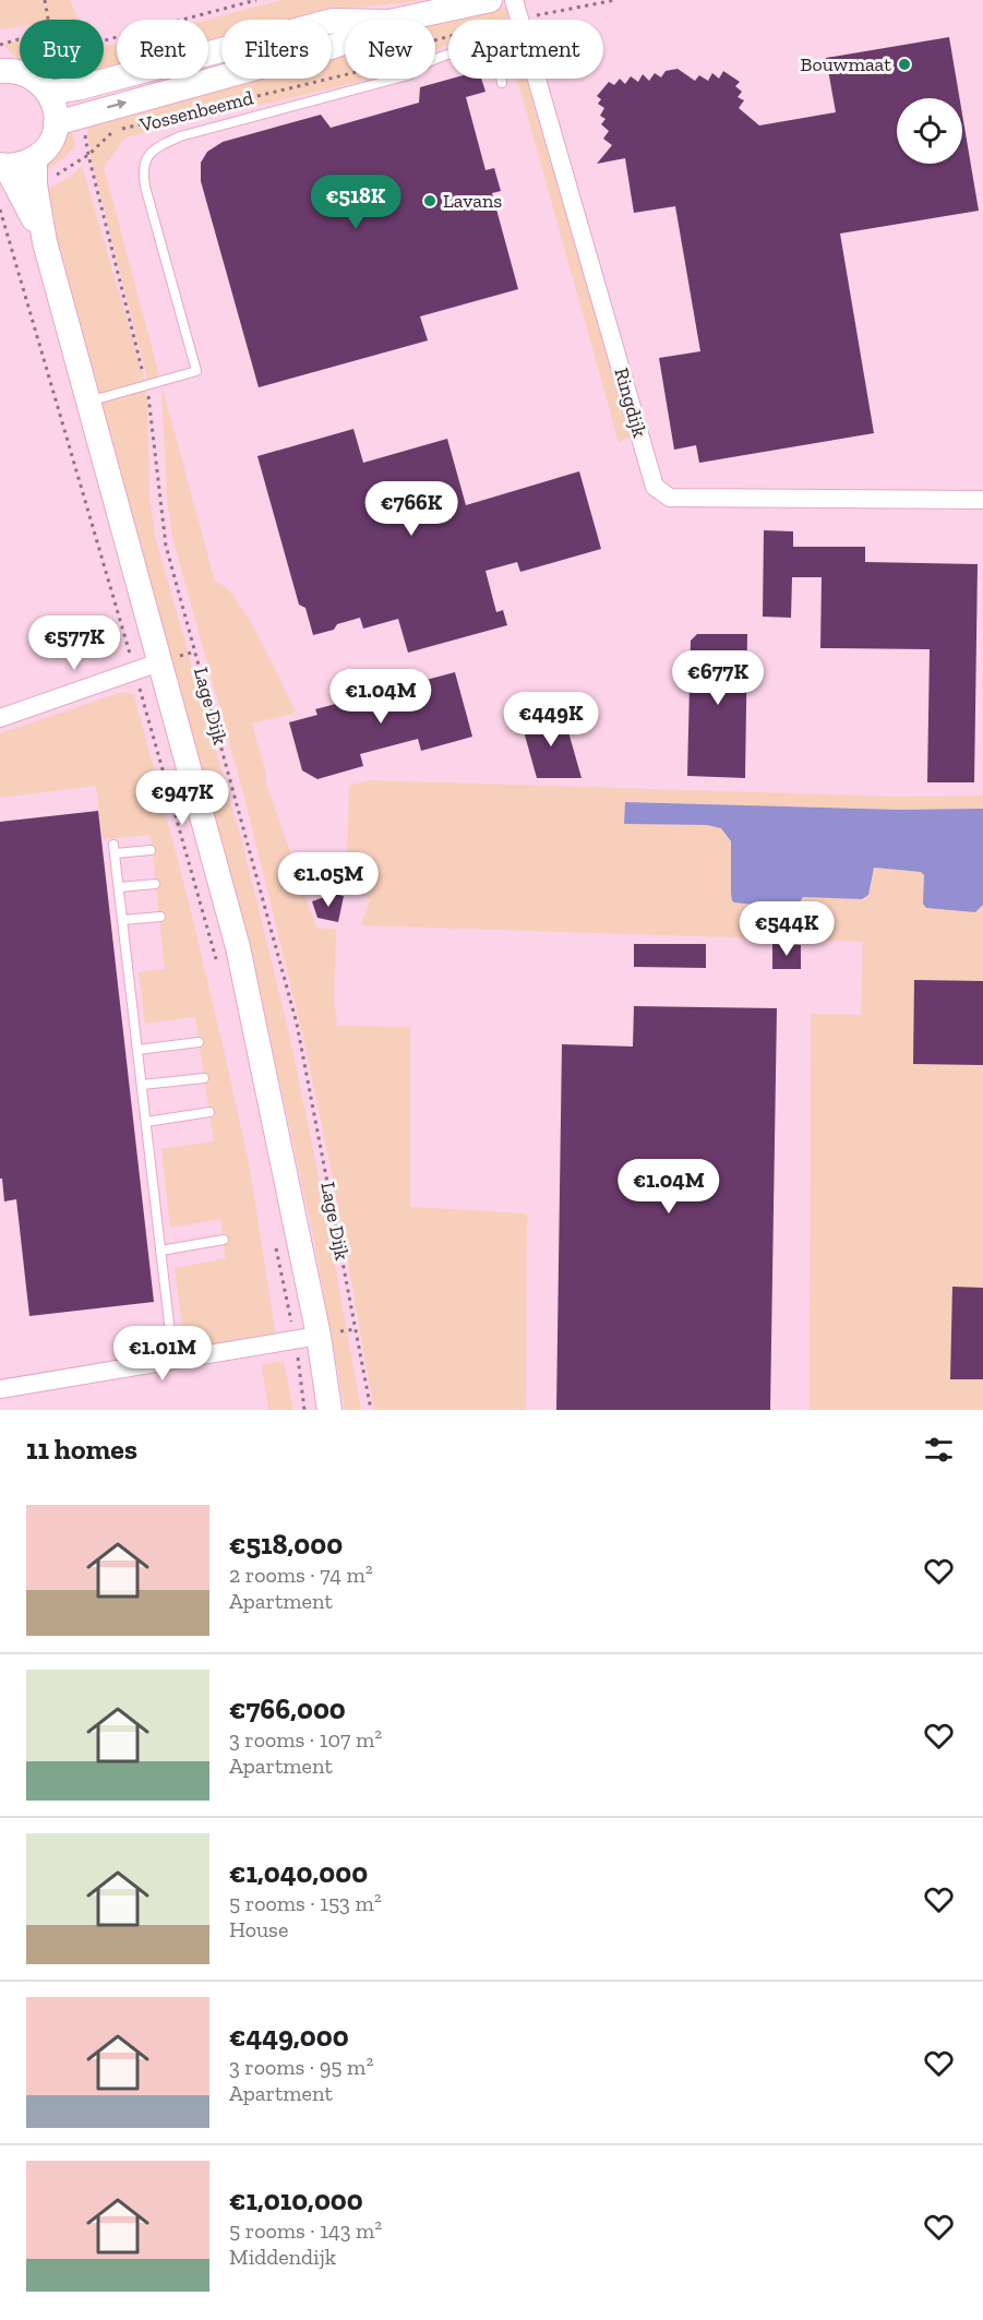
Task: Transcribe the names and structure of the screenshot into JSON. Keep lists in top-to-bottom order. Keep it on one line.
{"streets":{"main road":["Vossenbeemd","Lage Dijk"],"street":["Ringdijk"]},"crossings":[["Vossenbeemd","Ringdijk"],["Vossenbeemd","Lage Dijk"]],"places":["Bouwmaat","Lavans"],"page":{"chip":["Buy","Rent","Filters","New","Apartment"],"price":["€518K","€766K","€577K","€677K","€1.04M","€449K","€947K","€1.05M","€544K","€1.04M","€1.01M"],"heading":"11 homes","list":[{"name":"€518,000","note":"2 rooms · 74 m² · Apartment"},{"name":"€766,000","note":"3 rooms · 107 m² · Apartment"},{"name":"€1,040,000","note":"5 rooms · 153 m² · House"},{"name":"€449,000","note":"3 rooms · 95 m² · Apartment"},{"name":"€1,010,000","note":"5 rooms · 143 m² · Middendijk"}]}}
